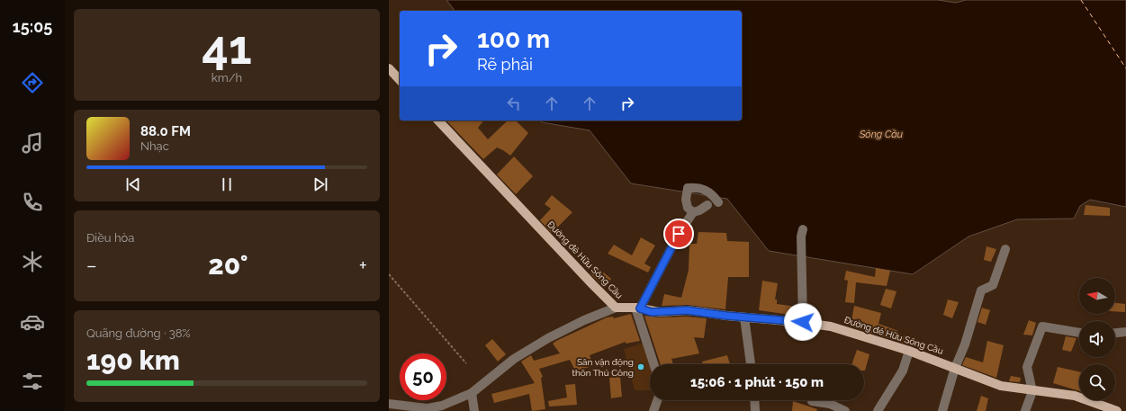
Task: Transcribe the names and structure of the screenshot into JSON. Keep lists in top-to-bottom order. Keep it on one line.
{"streets":{"main road":["Đường đê Hữu Sông Cầu"]},"water":["Sông Cầu"],"places":["Sân vận động thôn Thủ Công"],"north":"left","page":{"tabs":"15:05","tile":[["41","km/h"],"Điều hòa",["Quãng đường · 38%","190 km"]],"turn":["100 m","Rẽ phải"],"song":["88.0 FM","Nhạc"],"heat":["−","20°","+"],"limit":"50","trip":"15:06 · 1 phút · 150 m"}}
